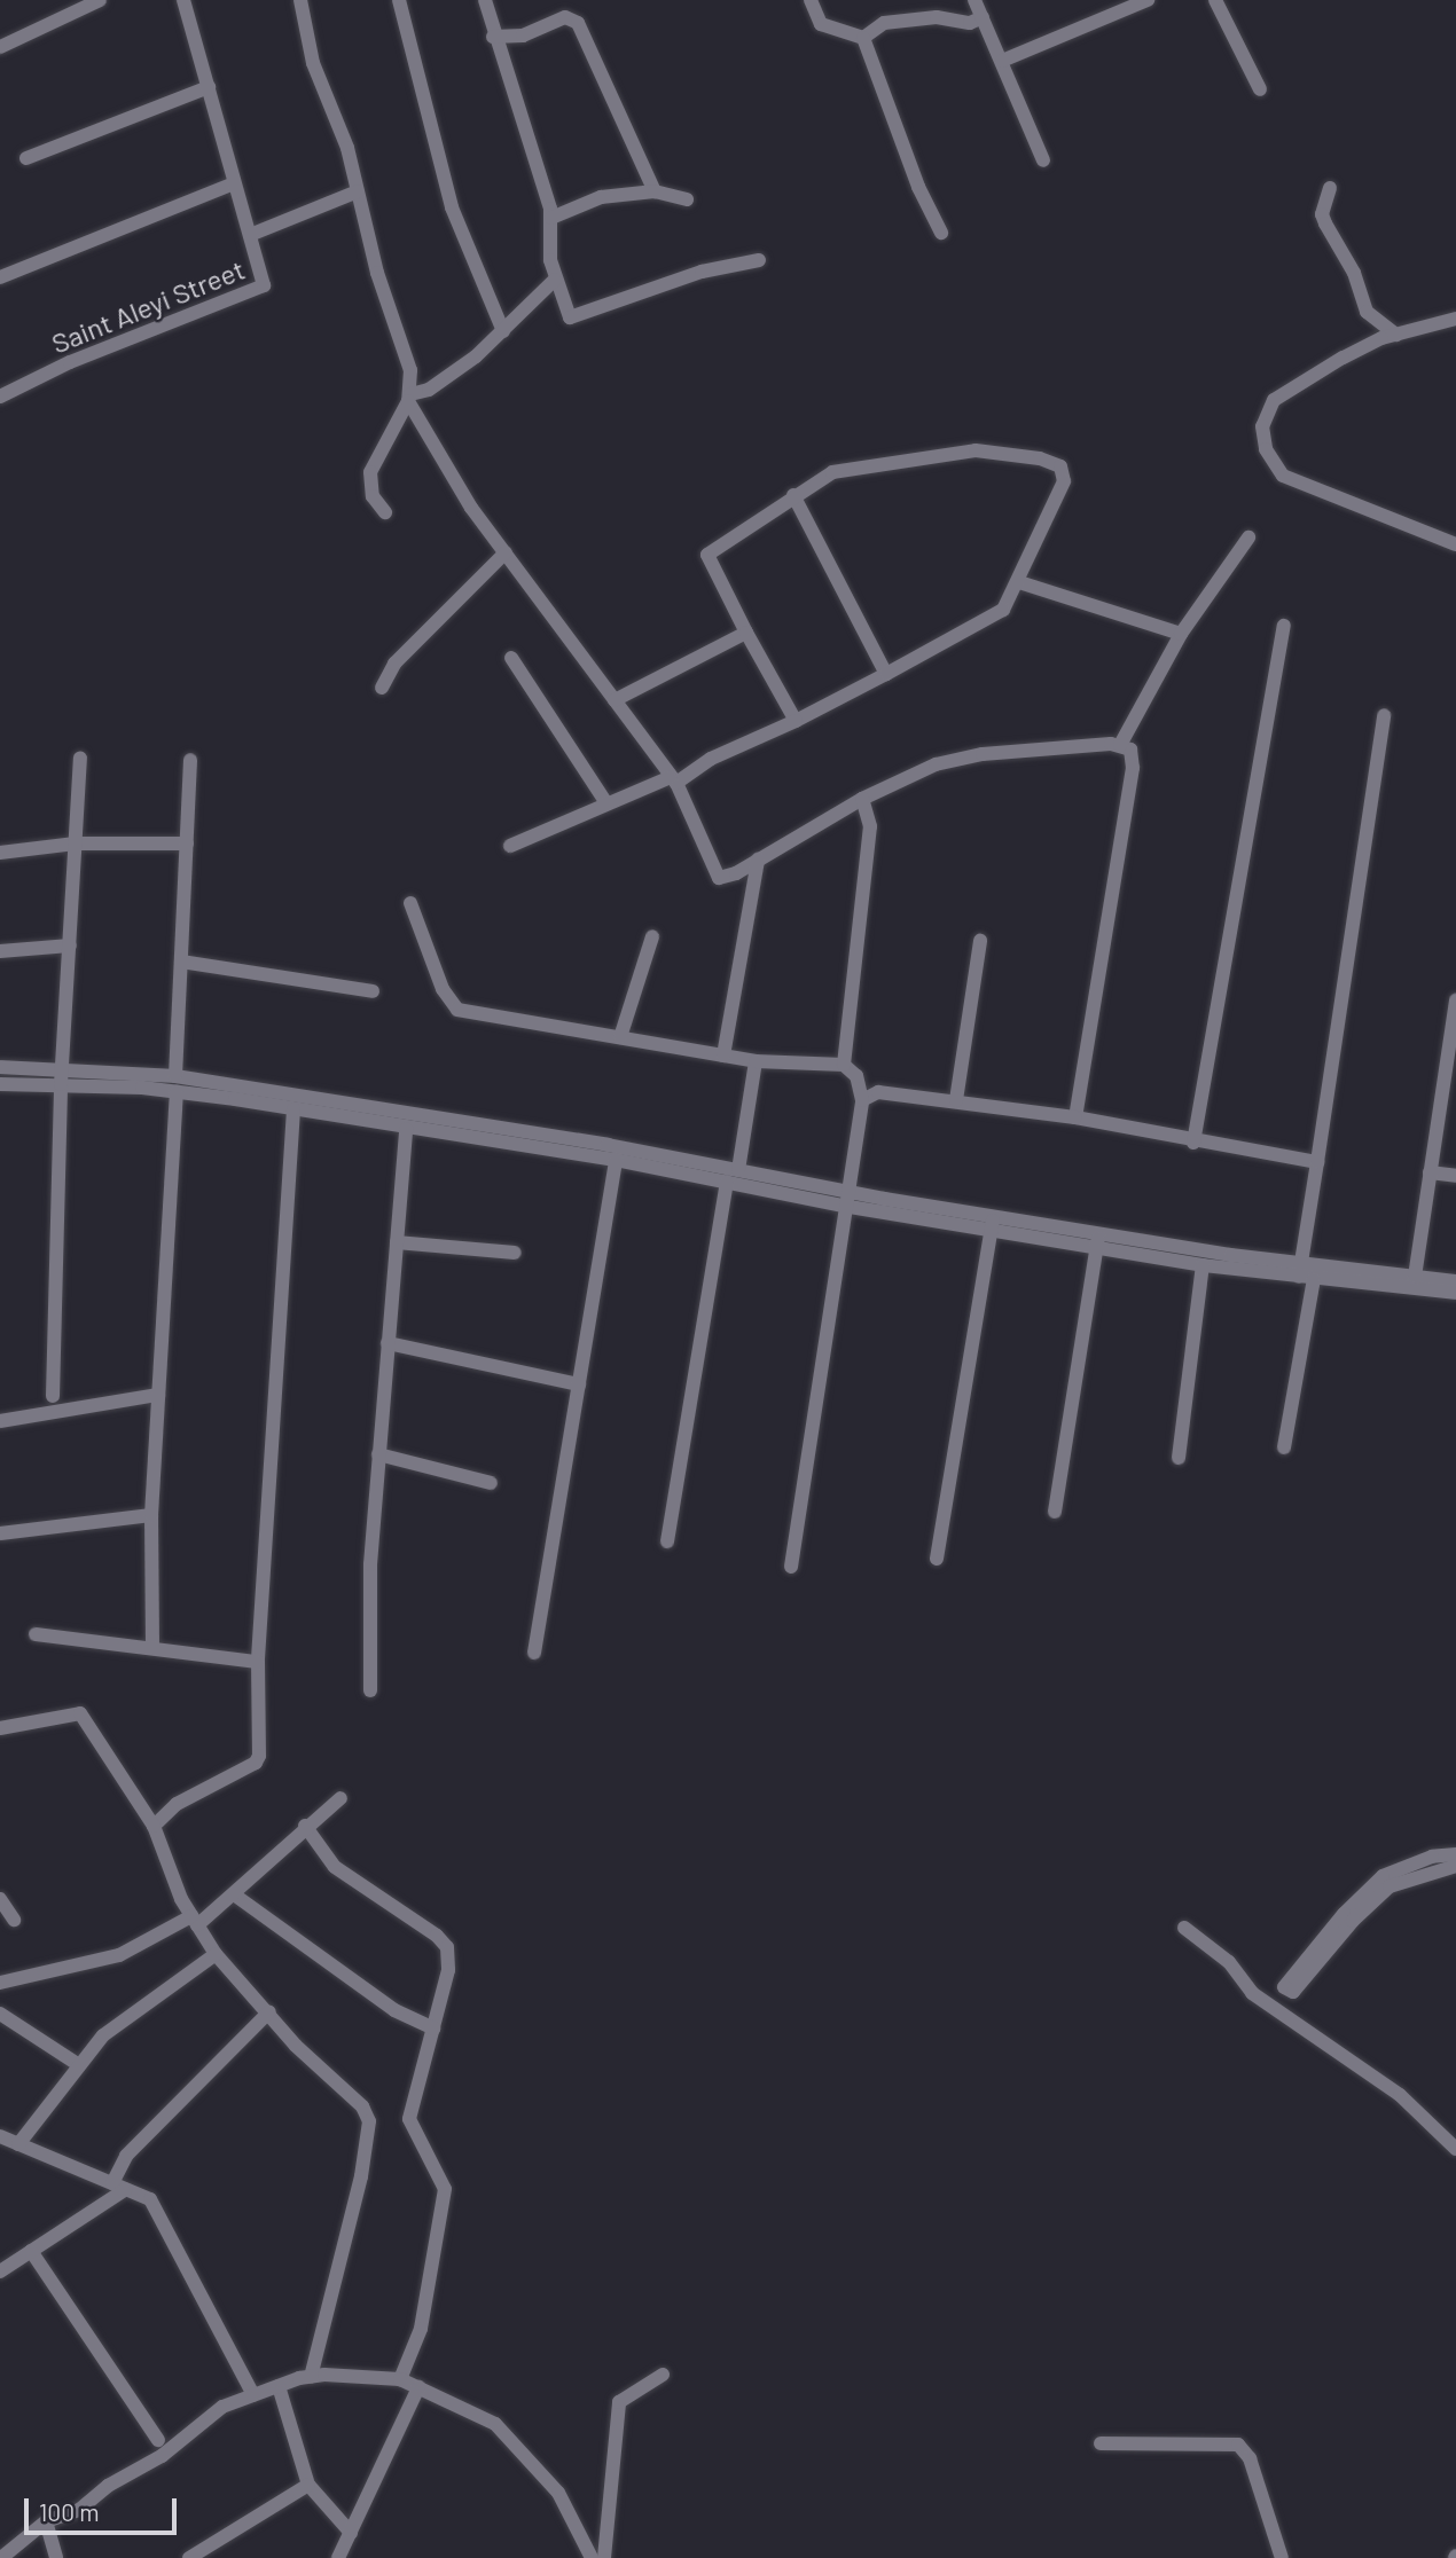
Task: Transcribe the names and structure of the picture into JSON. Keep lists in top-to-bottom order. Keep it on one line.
{"streets":{"street":["Saint Aleyi Street"]},"scale_bar":"100 m"}
